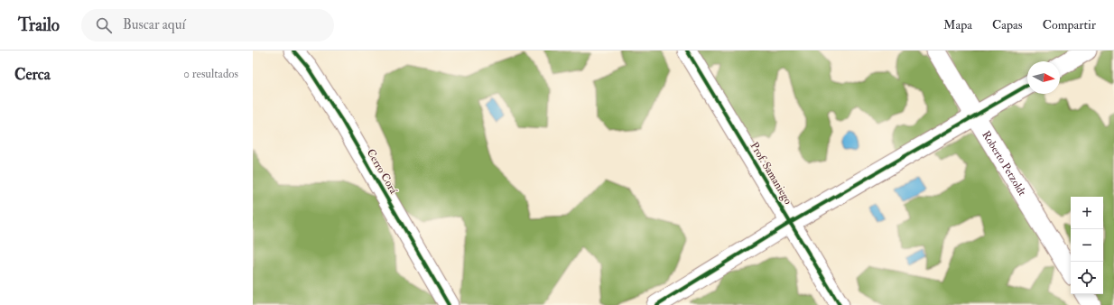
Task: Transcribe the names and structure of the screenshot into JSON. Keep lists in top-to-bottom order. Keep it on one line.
{"streets":{"street":["Roberto Petzoldt","Cerro Corá","Prof. Samaniego"]},"north":"right","page":{"header":"Trailo","search":"Buscar aquí","nav":["Mapa","Capas","Compartir"],"heading":["Cerca","0 resultados"],"map_buttons":["+","−"]}}
